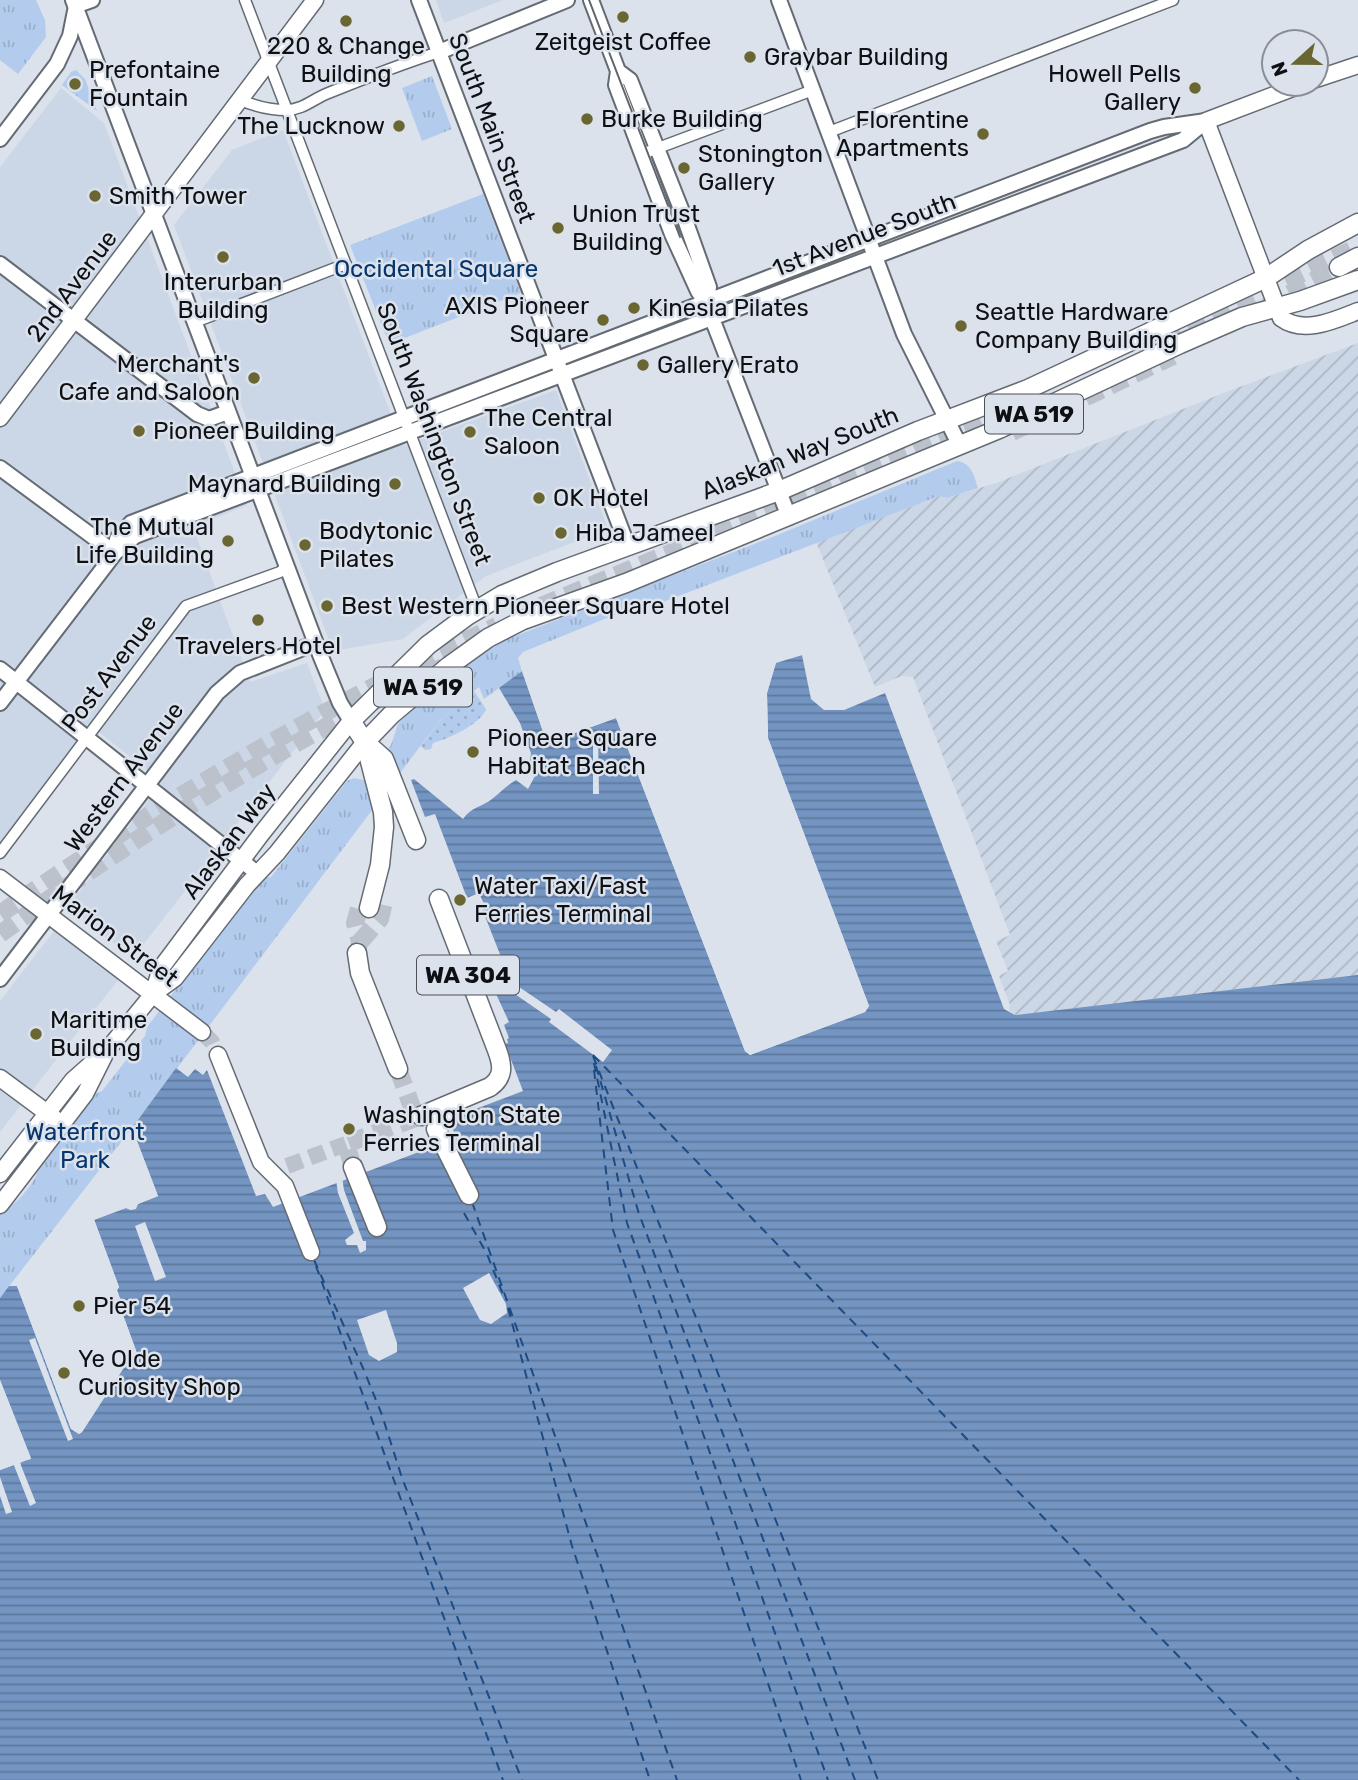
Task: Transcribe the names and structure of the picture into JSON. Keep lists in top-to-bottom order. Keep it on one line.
{"streets":{"highway":["WA 519","Alaskan Way South","WA 304"],"main road":["South Main Street","1st Avenue South","2nd Avenue","Western Avenue","Alaskan Way","Marion Street"],"street":["South Washington Street","Post Avenue"]},"crossings":[["South Main Street","1st Avenue South"],["South Main Street","Alaskan Way South"],["1st Avenue South","South Washington Street"],["2nd Avenue","South Washington Street"],["WA 519","Alaskan Way"],["South Washington Street","Alaskan Way South"],["Alaskan Way South","Alaskan Way"],["Western Avenue","Marion Street"],["Alaskan Way","Marion Street"]],"parks":["Occidental Square","Waterfront Park"],"places":["Zeitgeist Coffee","220 & Change Building","Graybar Building","Prefontaine Fountain","Howell Pells Gallery","Burke Building","The Lucknow","Florentine Apartments","Stonington Gallery","Smith Tower","Union Trust Building","Interurban Building","Kinesia Pilates","AXIS Pioneer Square","Seattle Hardware Company Building","Gallery Erato","Merchant's Cafe and Saloon","Pioneer Building","The Central Saloon","Maynard Building","OK Hotel","Hiba Jameel","The Mutual Life Building","Bodytonic Pilates","Best Western Pioneer Square Hotel","Travelers Hotel","Pioneer Square Habitat Beach","Water Taxi/Fast Ferries Terminal","Maritime Building","Washington State Ferries Terminal","Pier 54","Ye Olde Curiosity Shop"],"north":"left"}
